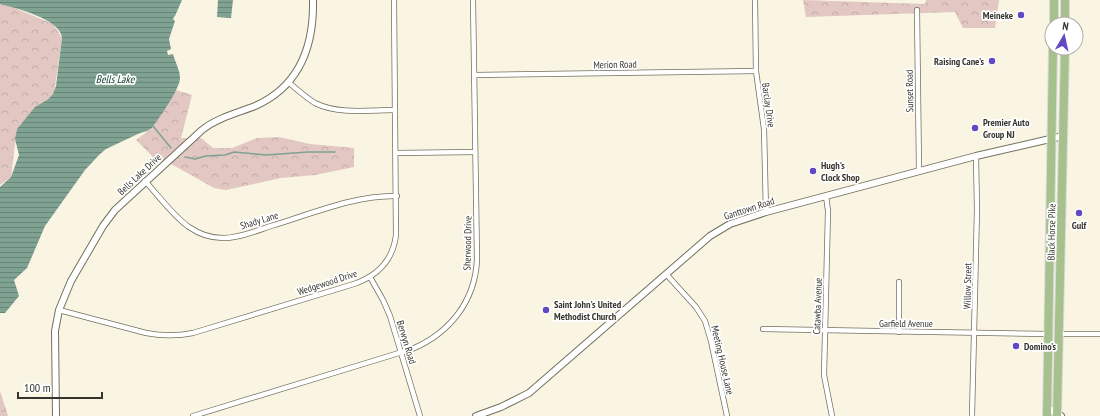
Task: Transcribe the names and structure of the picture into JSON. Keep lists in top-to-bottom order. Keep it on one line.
{"streets":{"highway":["Black Horse Pike"],"street":["Merion Road","Sunset Road","Barclay Drive","Bells Lake Drive","Ganttown Road","Shady Lane","Sherwood Drive","Wedgewood Drive","Willow Street","Catawba Avenue","Garfield Avenue","Berwyn Road","Meeting House Lane"]},"crossings":[["Merion Road","Barclay Drive"],["Merion Road","Sherwood Drive"],["Sunset Road","Ganttown Road"],["Barclay Drive","Ganttown Road"],["Bells Lake Drive","Shady Lane"],["Bells Lake Drive","Wedgewood Drive"],["Ganttown Road","Black Horse Pike"],["Ganttown Road","Willow Street"],["Ganttown Road","Catawba Avenue"],["Ganttown Road","Meeting House Lane"],["Shady Lane","Wedgewood Drive"],["Black Horse Pike","Garfield Avenue"],["Sherwood Drive","Berwyn Road"],["Wedgewood Drive","Berwyn Road"],["Willow Street","Garfield Avenue"],["Catawba Avenue","Garfield Avenue"]],"water":["Bells Lake"],"places":["Meineke","Raising Cane's","Premier Auto Group NJ","Hugh's Clock Shop","Gulf","Saint John's United Methodist Church","Domino's"],"scale_bar":"100 m","north":"top"}
